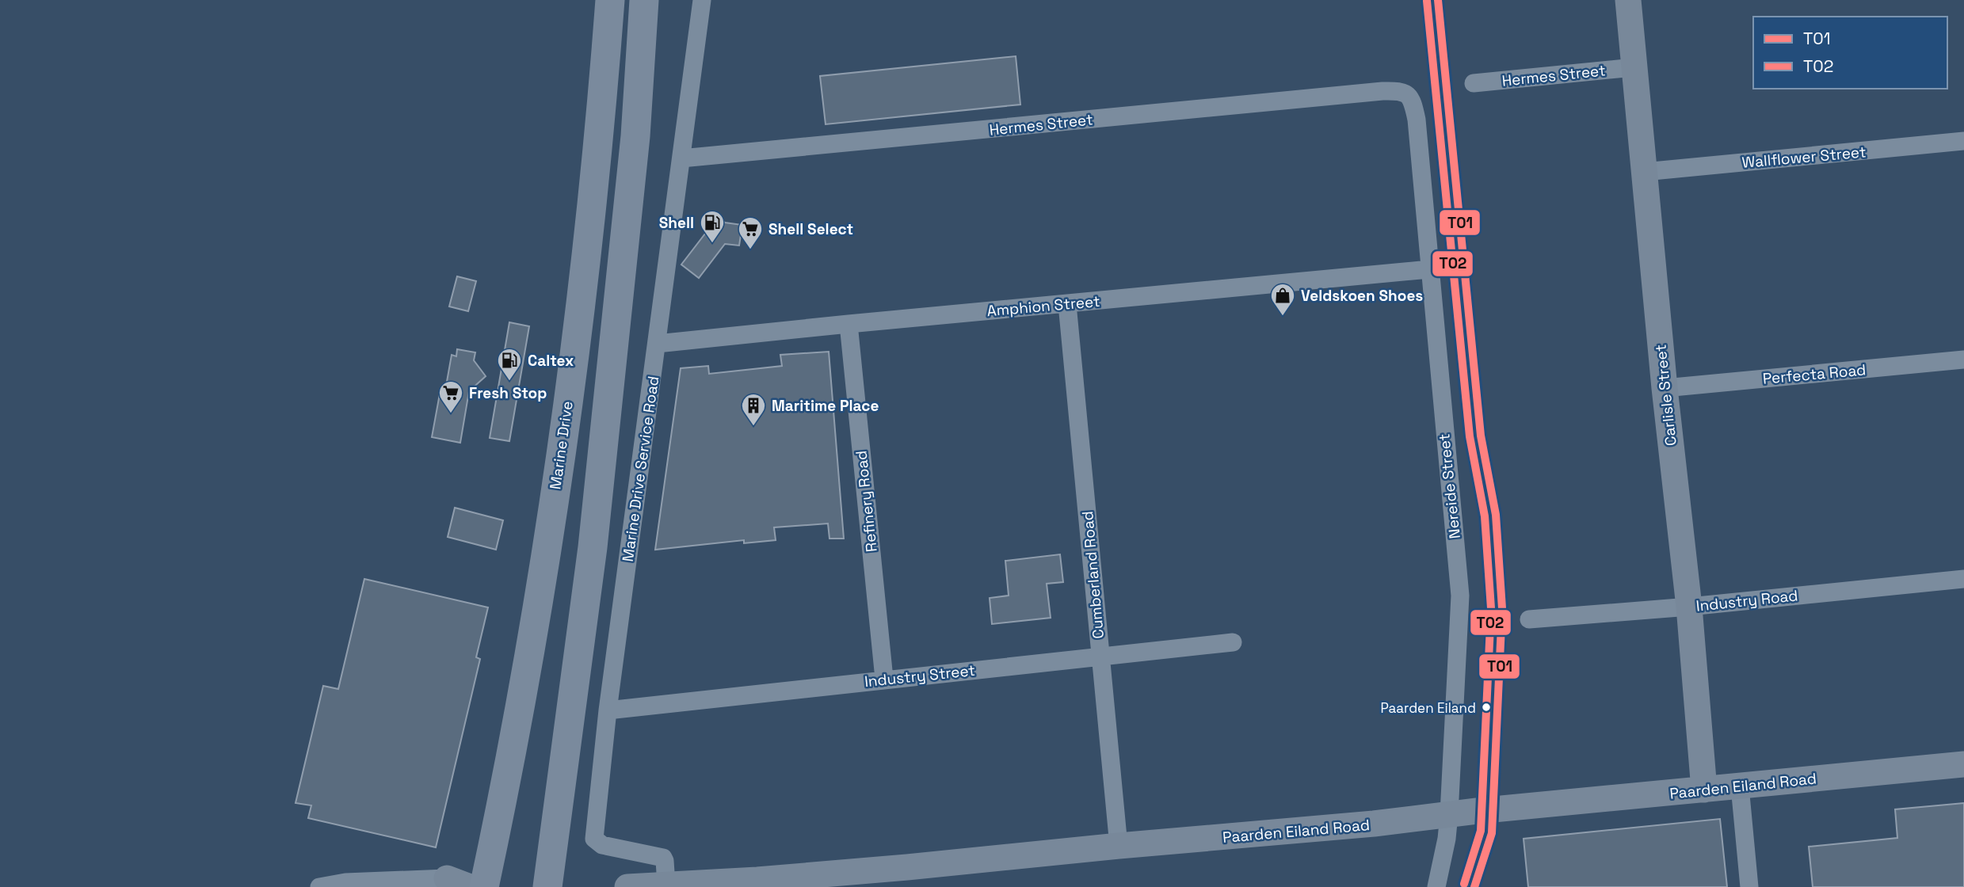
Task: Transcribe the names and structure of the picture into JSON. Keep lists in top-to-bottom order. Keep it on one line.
{"streets":{"main road":["Marine Drive"],"street":["Hermes Street","Wallflower Street","Amphion Street","Perfecta Road","Carlisle Street","Marine Drive Service Road","Nereide Street","Refinery Road","Cumberland Road","Industry Road","Industry Street","Paarden Eiland Road"]},"crossings":[["Hermes Street","Carlisle Street"],["Hermes Street","Marine Drive Service Road"],["Hermes Street","Nereide Street"],["Wallflower Street","Carlisle Street"],["Amphion Street","Marine Drive Service Road"],["Amphion Street","Nereide Street"],["Amphion Street","Refinery Road"],["Amphion Street","Cumberland Road"],["Perfecta Road","Carlisle Street"],["Carlisle Street","Industry Road"],["Carlisle Street","Paarden Eiland Road"],["Marine Drive Service Road","Industry Street"],["Marine Drive Service Road","Paarden Eiland Road"],["Nereide Street","Paarden Eiland Road"],["Refinery Road","Industry Street"],["Cumberland Road","Industry Street"],["Cumberland Road","Paarden Eiland Road"]],"places":{"fuel station":["Shell","Caltex"],"supermarket":["Shell Select","Fresh Stop"],"shop":["Veldskoen Shoes"],"building":["Maritime Place"],"other":["Paarden Eiland"]},"lines":["transit line T01","transit line T02"],"legend":["T01","T02"]}
